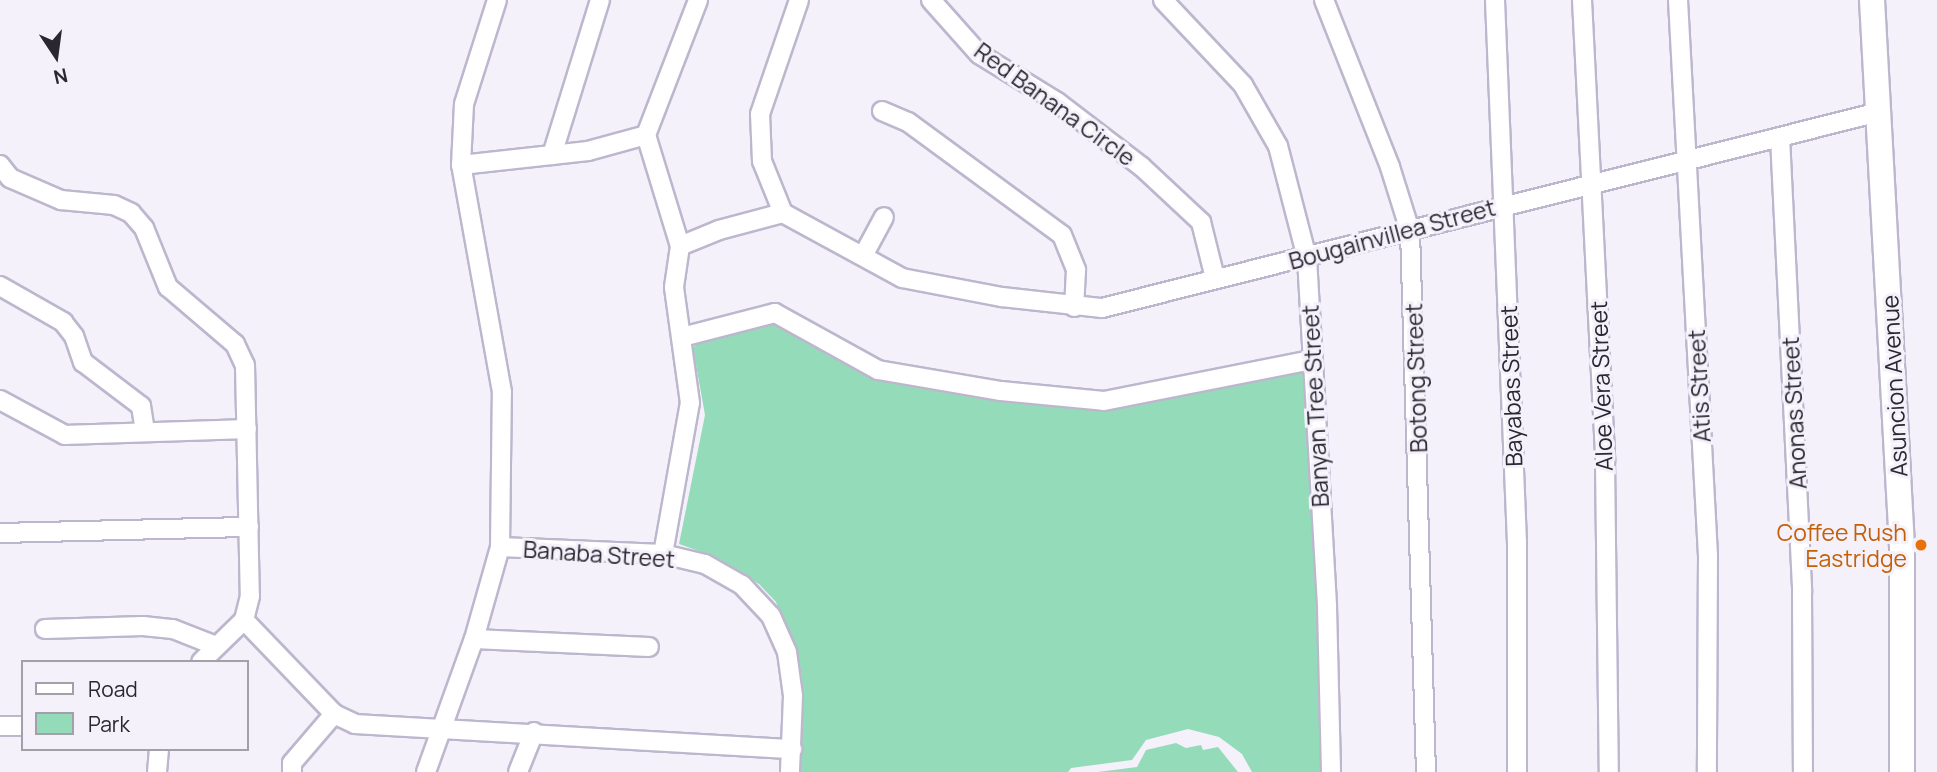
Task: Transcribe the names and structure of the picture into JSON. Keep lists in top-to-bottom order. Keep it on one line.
{"streets":{"street":["Red Banana Circle","Bougainvillea Street","Botong Street","Bayabas Street","Aloe Vera Street","Atis Street","Asuncion Avenue","Banyan Tree Street","Anonas Street","Banaba Street"]},"crossings":[["Red Banana Circle","Bougainvillea Street"],["Bougainvillea Street","Botong Street"],["Bougainvillea Street","Bayabas Street"],["Bougainvillea Street","Aloe Vera Street"],["Bougainvillea Street","Atis Street"],["Bougainvillea Street","Asuncion Avenue"],["Bougainvillea Street","Banyan Tree Street"],["Bougainvillea Street","Anonas Street"]],"places":["Coffee Rush Eastridge"],"legend":["Road","Park"],"north":"bottom"}
